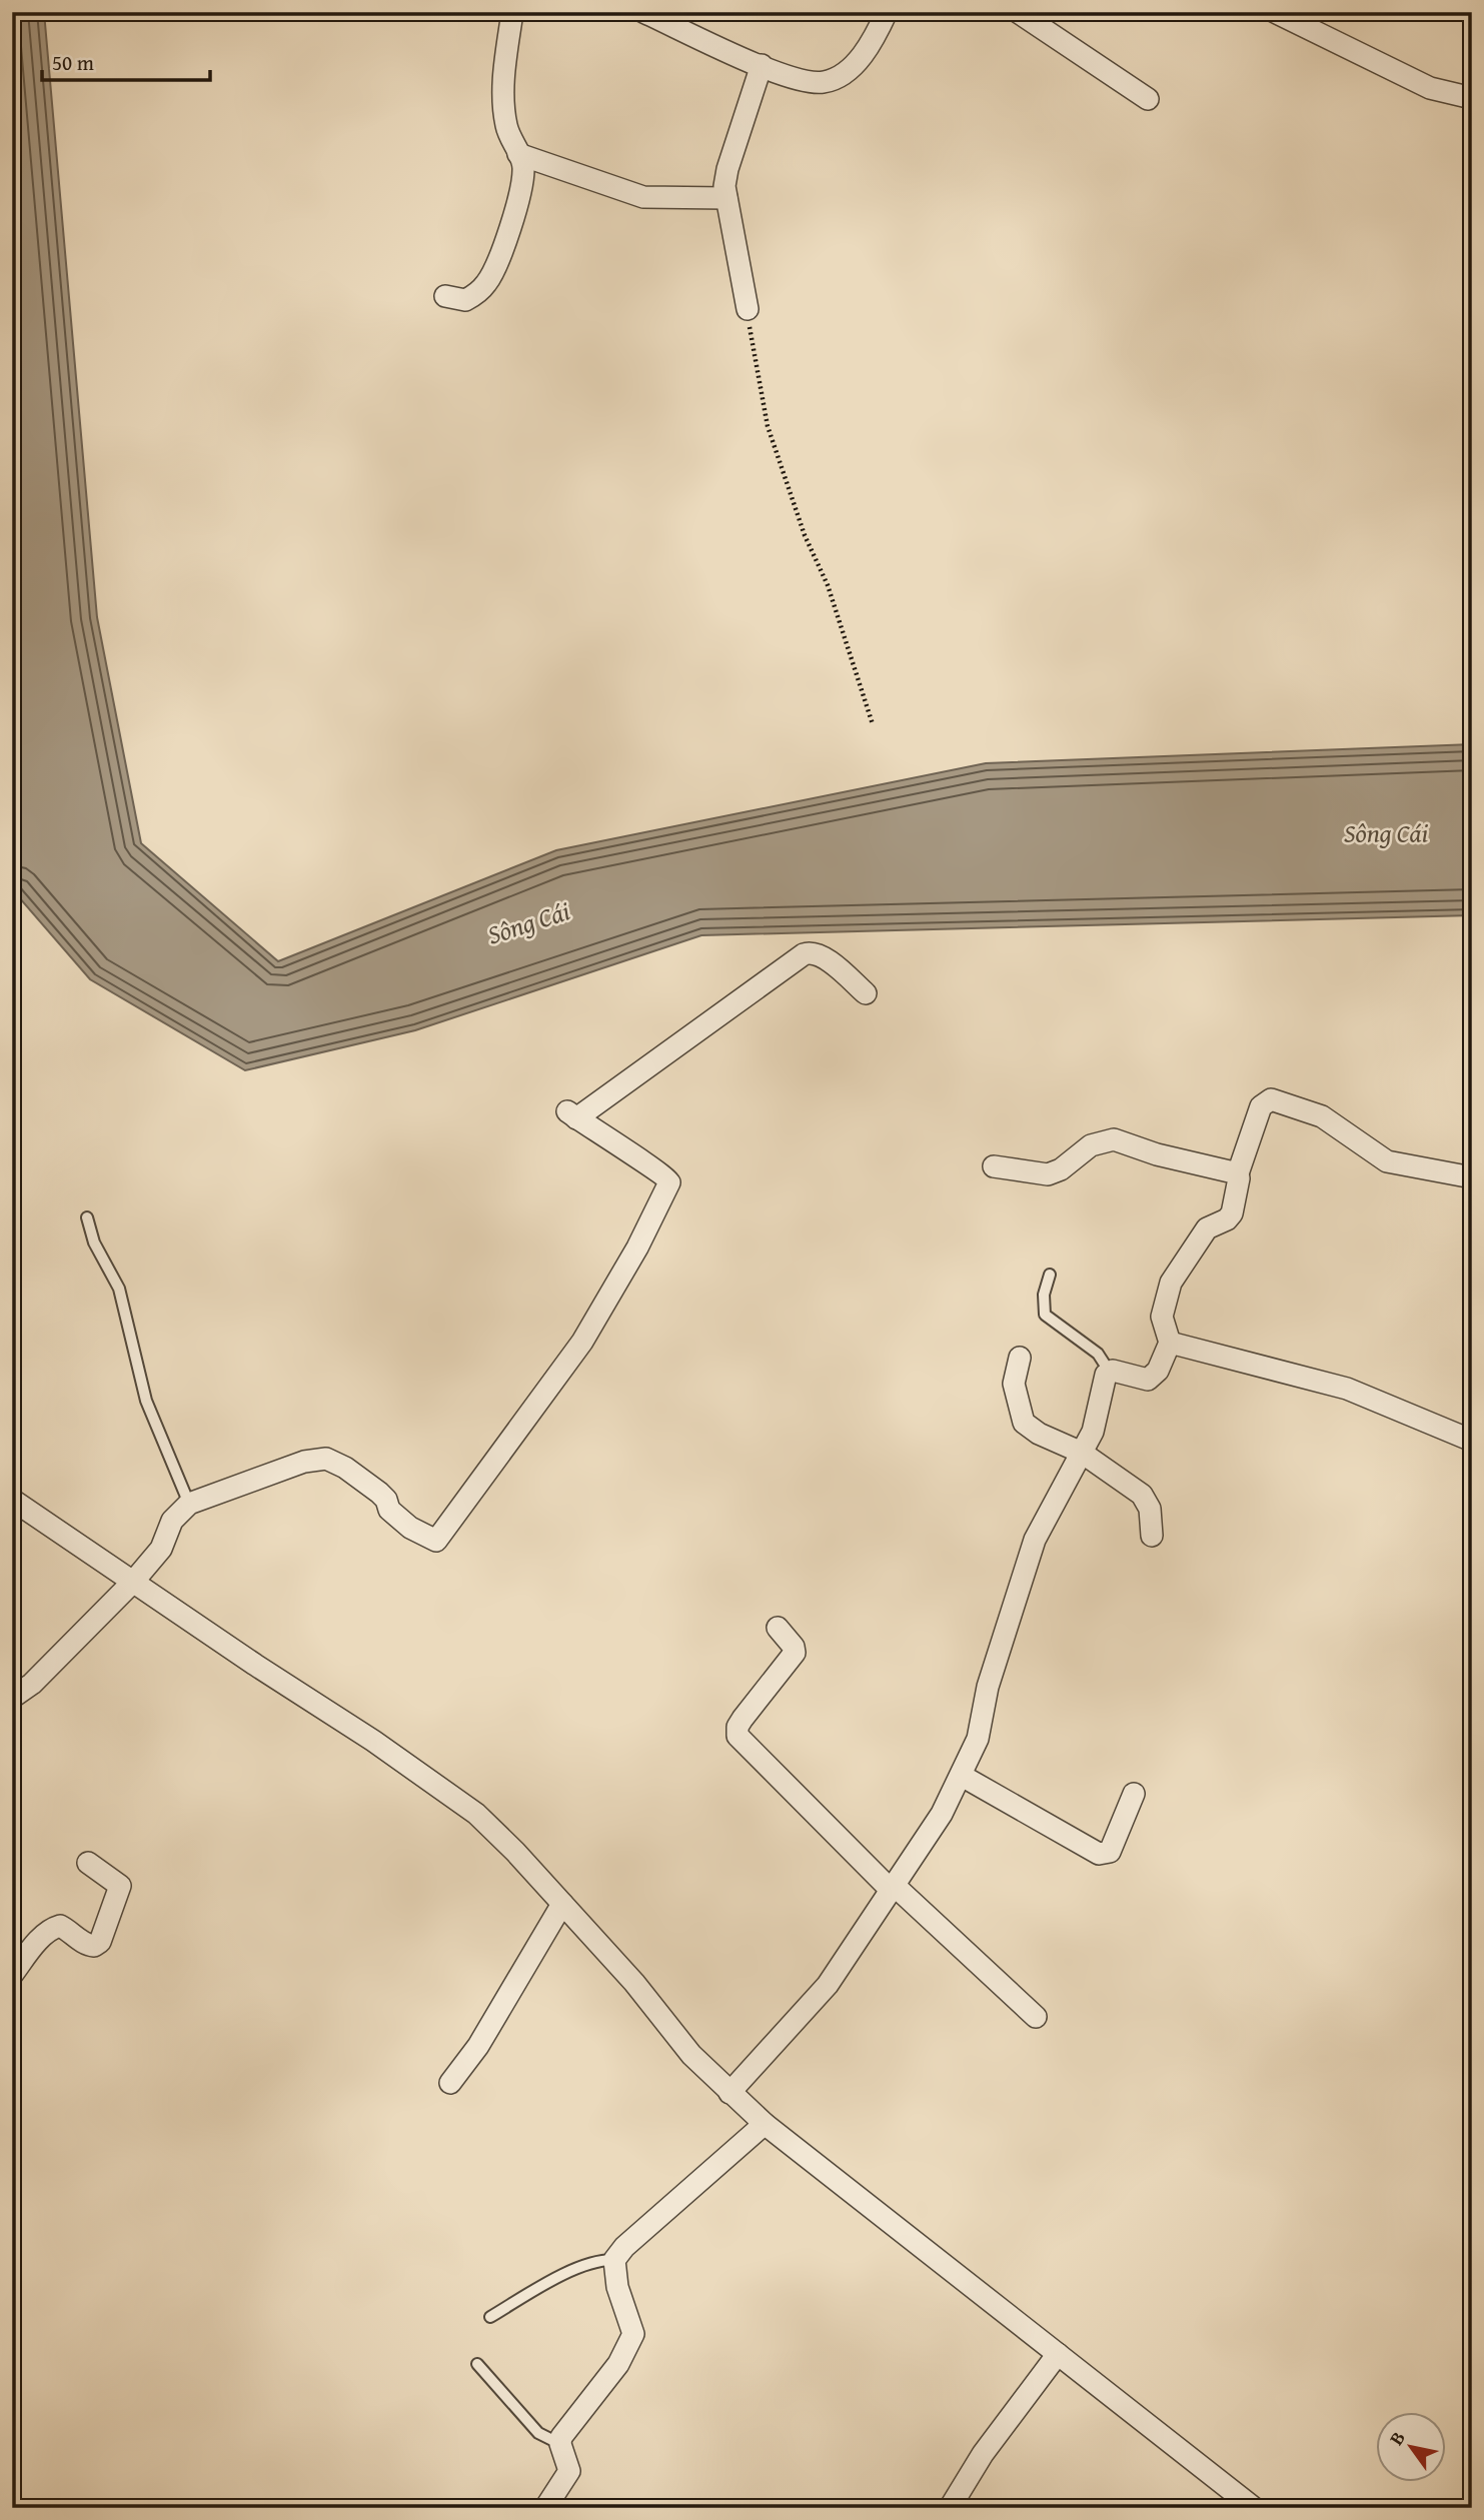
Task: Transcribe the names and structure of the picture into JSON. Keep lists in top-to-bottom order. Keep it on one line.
{"water":["Sông Cái"],"scale_bar":"50 m","north":"top left"}
